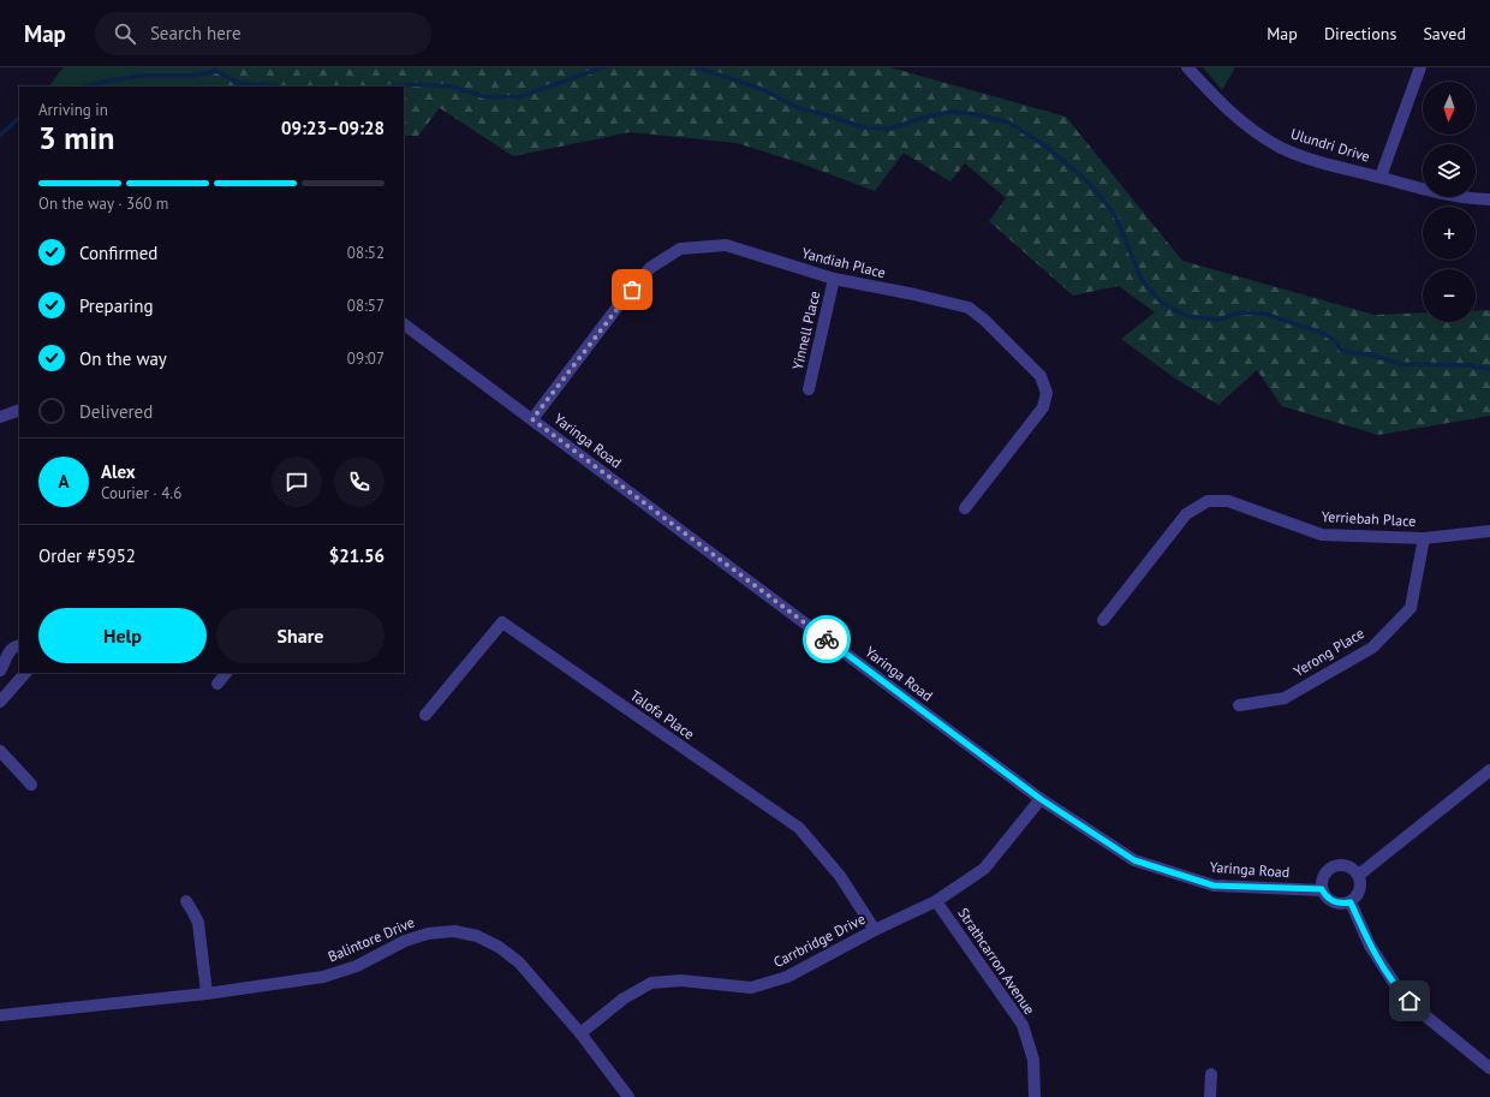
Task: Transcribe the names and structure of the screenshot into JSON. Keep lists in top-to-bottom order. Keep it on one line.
{"streets":{"street":["Ulundri Drive","Yandiah Place","Yinnell Place","Yaringa Road","Yerriebah Place","Yerong Place","Talofa Place","Balintore Drive","Carrbridge Drive","Strathcarron Avenue"]},"crossings":[["Yandiah Place","Yinnell Place"],["Yandiah Place","Yaringa Road"],["Yaringa Road","Carrbridge Drive"],["Yerriebah Place","Yerong Place"],["Talofa Place","Carrbridge Drive"],["Balintore Drive","Carrbridge Drive"],["Carrbridge Drive","Strathcarron Avenue"]],"north":"bottom","page":{"header":"Map","search":"Search here","nav":["Map","Directions","Saved"],"map_buttons":["+","−"],"heading":["3 min","Arriving in","09:23–09:28"],"panel":["Alex","Courier · 4.6","Order #5952","$21.56"],"bar":"On the way · 360 m","list":[["Confirmed","08:52"],["Preparing","08:57"],["On the way","09:07"],"Delivered"],"round":"A","buttons":["Help","Share"]}}
